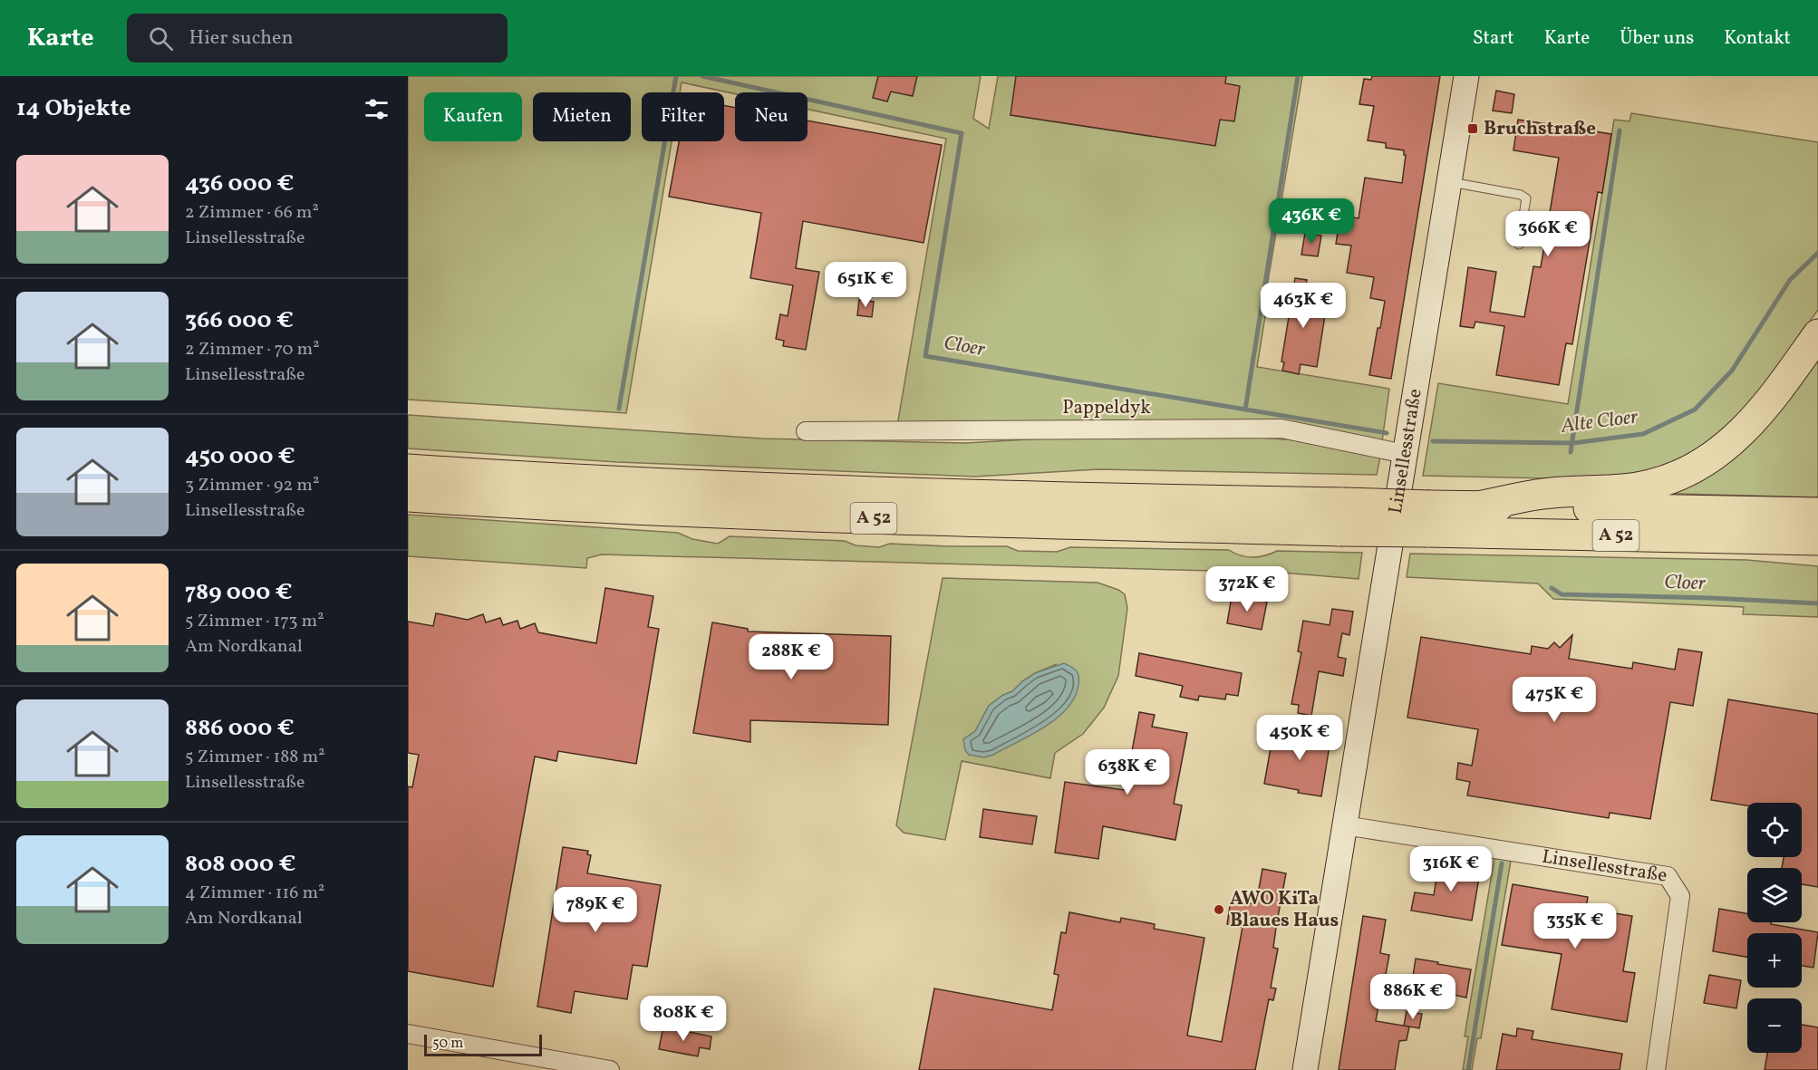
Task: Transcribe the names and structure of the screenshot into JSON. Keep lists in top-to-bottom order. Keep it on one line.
{"streets":{"highway":["A 52"],"street":["Pappeldyk","Linsellesstraße"]},"crossings":[["Pappeldyk","Linsellesstraße"]],"water":["Cloer","Alte Cloer"],"places":{"transit":["Bruchstraße"],"other":["AWO KiTa Blaues Haus"]},"scale_bar":"50 m","page":{"header":"Karte","search":"Hier suchen","nav":["Start","Karte","Über uns","Kontakt"],"heading":"14 Objekte","chip":["Kaufen","Mieten","Filter","Neu"],"list":[{"name":"436 000 €","note":"2 Zimmer · 66 m² · Linsellesstraße"},{"name":"366 000 €","note":"2 Zimmer · 70 m² · Linsellesstraße"},{"name":"450 000 €","note":"3 Zimmer · 92 m² · Linsellesstraße"},{"name":"789 000 €","note":"5 Zimmer · 173 m² · Am Nordkanal"},{"name":"886 000 €","note":"5 Zimmer · 188 m² · Linsellesstraße"},{"name":"808 000 €","note":"4 Zimmer · 116 m² · Am Nordkanal"}],"price":["436K €","366K €","651K €","463K €","372K €","288K €","475K €","450K €","638K €","316K €","789K €","335K €","886K €","808K €"],"map_buttons":["+","−"],"scale":"50 m"}}
